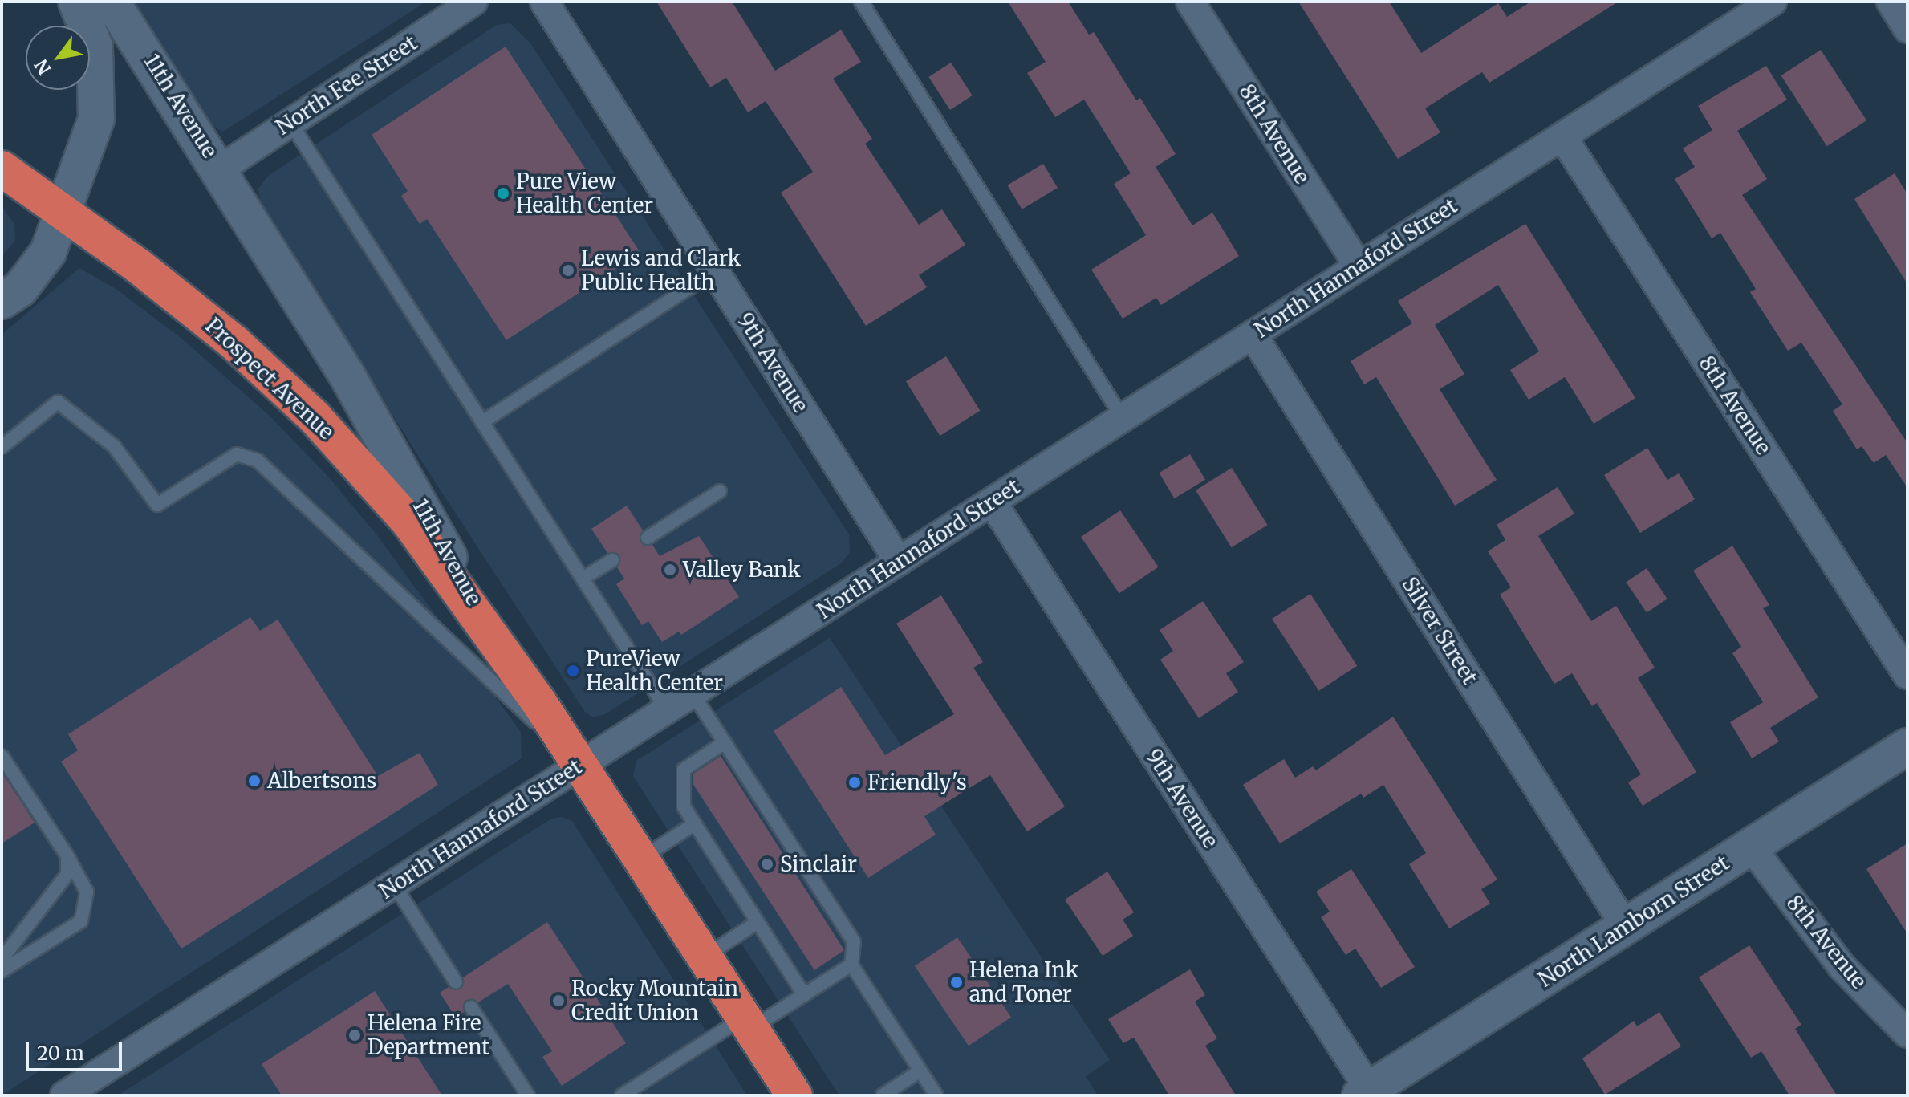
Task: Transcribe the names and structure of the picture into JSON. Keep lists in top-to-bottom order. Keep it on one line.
{"streets":{"highway":["11th Avenue","Prospect Avenue"],"main road":["North Lamborn Street"],"street":["North Fee Street","8th Avenue","North Hannaford Street","9th Avenue","Silver Street"]},"crossings":[["North Fee Street","11th Avenue"],["11th Avenue","North Hannaford Street"],["11th Avenue","Prospect Avenue"],["8th Avenue","North Hannaford Street"],["8th Avenue","North Lamborn Street"],["North Hannaford Street","9th Avenue"],["North Hannaford Street","Silver Street"],["9th Avenue","North Lamborn Street"],["Silver Street","North Lamborn Street"]],"places":["Pure View Health Center","Lewis and Clark Public Health","Valley Bank","PureView Health Center","Albertsons","Friendly's","Sinclair","Helena Ink and Toner","Rocky Mountain Credit Union","Helena Fire Department"],"scale_bar":"20 m","north":"bottom left"}
